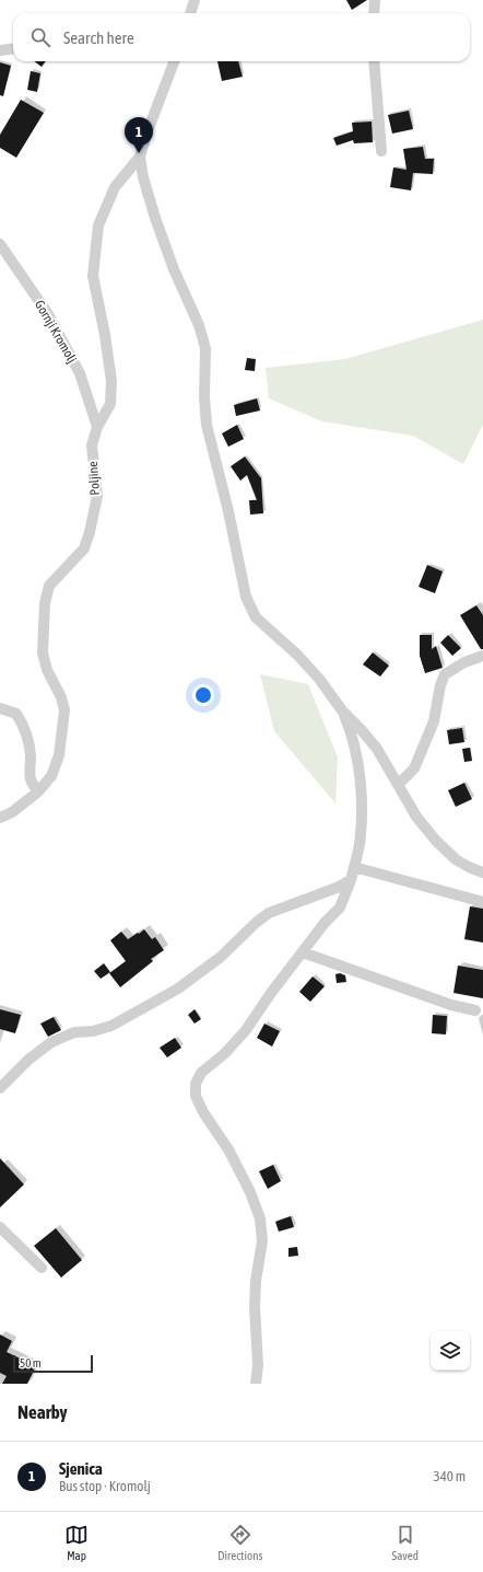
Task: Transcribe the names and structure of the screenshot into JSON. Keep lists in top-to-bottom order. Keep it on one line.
{"streets":{"street":["Gornji Kromolj","Poljine"]},"crossings":[["Gornji Kromolj","Poljine"]],"scale_bar":"50 m","page":{"search":"Search here","pins":"1","scale":"50 m","heading":"Nearby","list":[{"mark":"1","name":"Sjenica","note":"Bus stop · Kromolj","value":"340 m"}],"nav":["Map","Directions","Saved"]}}
